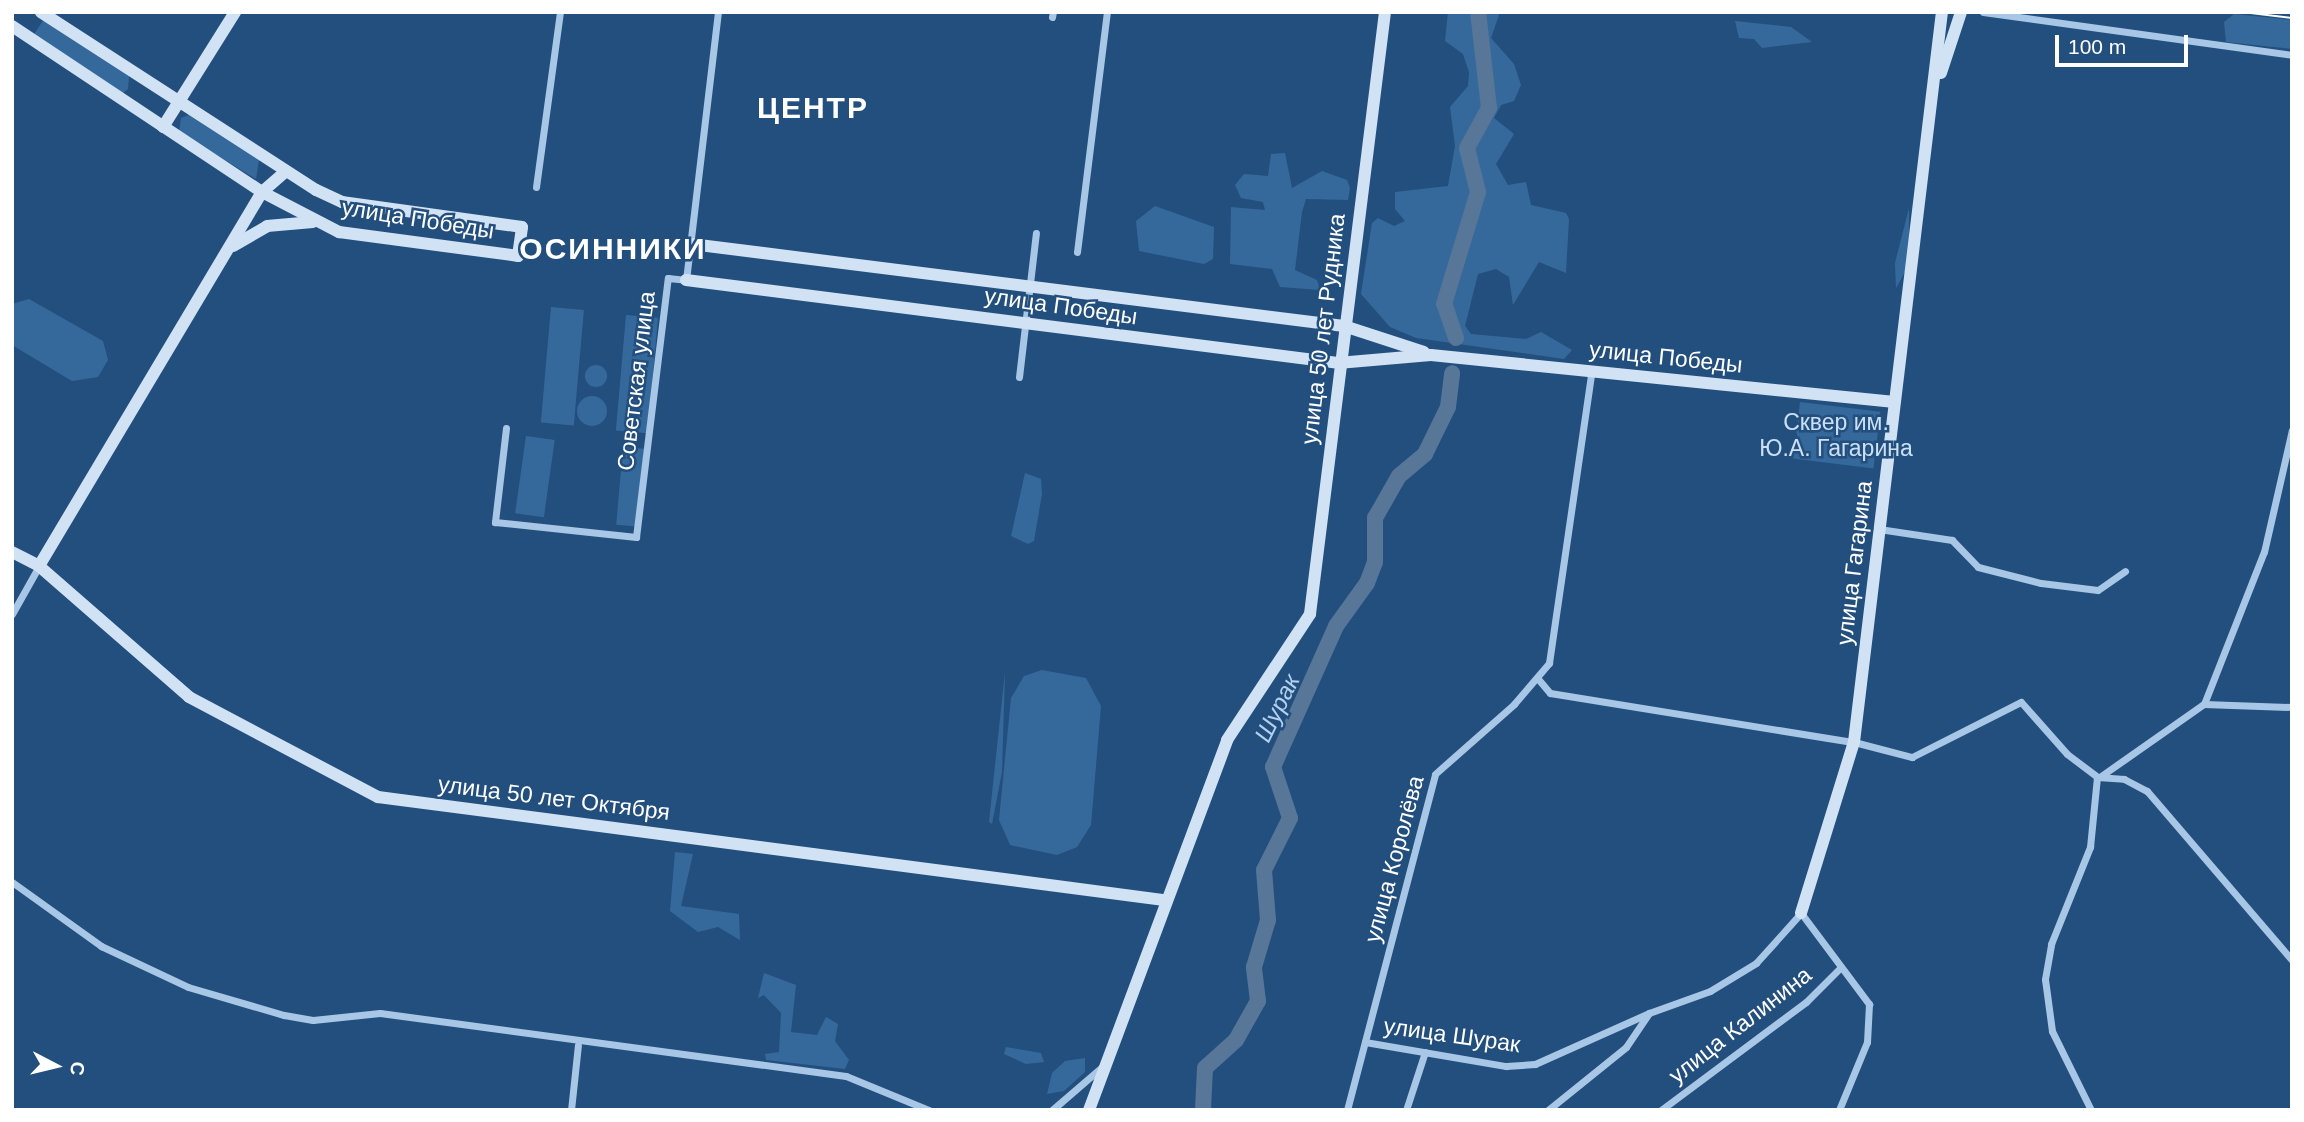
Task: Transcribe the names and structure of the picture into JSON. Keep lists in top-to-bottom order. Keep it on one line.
{"streets":{"street":["улица Победы","улица 50 лет Рудника","Советская улица","улица Гагарина","улица 50 лет Октября","улица Королёва","улица Калинина","улица Шурак"]},"crossings":[["улица Победы","улица 50 лет Рудника"],["улица Победы","Советская улица"],["улица Победы","улица Гагарина"],["улица Победы","улица Королёва"],["улица 50 лет Рудника","улица 50 лет Октября"],["улица Гагарина","улица Шурак"],["улица Королёва","улица Шурак"]],"districts":["ЦЕНТР","ОСИННИКИ"],"water":["Шурак"],"parks":["Сквер им. Ю.А. Гагарина"],"scale_bar":"100 m","north":"right"}
